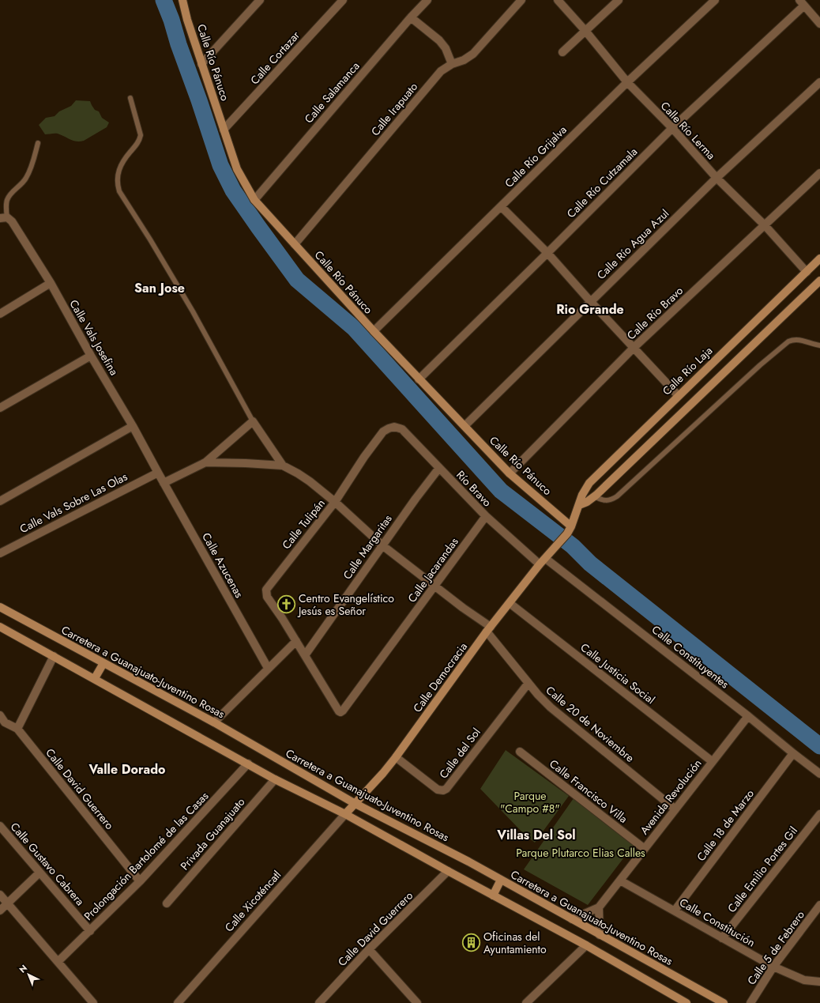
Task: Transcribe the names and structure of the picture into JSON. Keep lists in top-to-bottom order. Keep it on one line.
{"streets":{"street":["Calle Cortazar","Calle Río Pánuco","Calle Salamanca","Calle Irapuato","Calle Río Lerma","Calle Río Grijalva","Calle Río Cutzamala","Calle Río Agua Azul","Calle Río Bravo","Calle Vals Josefina","Calle Río Laja","Río Bravo","Calle Vals Sobre Las Olas","Calle Tulipán","Calle Margaritas","Calle Azucenas","Calle Jacarandas","Calle Constituyentes","Carretera a Guanajuato-Juventino Rosas","Calle Justicia Social","Calle Democracia","Calle 20 de Noviembre","Calle del Sol","Calle David Guerrero","Calle Francisco Villa","Avenida Revolución","Calle 18 de Marzo","Privada Guanajuato","Prolongación Bartolomé de las Casas","Calle Gustavo Cabrera","Calle Emilio Portes Gil","Calle Xicoténcatl","Calle Constitución","Calle 5 de Febrero"]},"crossings":[["Calle Cortazar","Calle Río Pánuco"],["Calle Río Pánuco","Calle Salamanca"],["Calle Río Pánuco","Calle Irapuato"],["Calle Río Pánuco","Calle Río Grijalva"],["Calle Río Pánuco","Calle Río Cutzamala"],["Calle Río Pánuco","Calle Río Agua Azul"],["Calle Río Pánuco","Calle Río Bravo"],["Calle Río Pánuco","Calle Río Laja"],["Calle Río Lerma","Calle Río Grijalva"],["Calle Río Lerma","Calle Río Cutzamala"],["Calle Río Lerma","Calle Río Agua Azul"],["Calle Río Lerma","Calle Río Bravo"],["Calle Río Lerma","Calle Río Laja"],["Calle Vals Josefina","Calle Vals Sobre Las Olas"],["Calle Vals Josefina","Calle Azucenas"],["Calle Río Laja","Calle Democracia"],["Río Bravo","Calle Tulipán"],["Río Bravo","Calle Margaritas"],["Río Bravo","Calle Jacarandas"],["Río Bravo","Calle Democracia"],["Calle Vals Sobre Las Olas","Calle Azucenas"],["Calle Tulipán","Calle 20 de Noviembre"],["Calle Margaritas","Calle Jacarandas"],["Calle Margaritas","Calle 20 de Noviembre"],["Calle Jacarandas","Calle 20 de Noviembre"],["Calle Constituyentes","Calle Democracia"],["Calle Constituyentes","Avenida Revolución"],["Calle Constituyentes","Calle 18 de Marzo"],["Carretera a Guanajuato-Juventino Rosas","Calle Democracia"],["Carretera a Guanajuato-Juventino Rosas","Avenida Revolución"],["Calle Justicia Social","Calle Democracia"],["Calle Justicia Social","Avenida Revolución"],["Calle Democracia","Calle 20 de Noviembre"],["Calle Democracia","Calle del Sol"],["Calle Democracia","Calle Xicoténcatl"],["Calle 20 de Noviembre","Calle del Sol"],["Calle 20 de Noviembre","Avenida Revolución"],["Calle David Guerrero","Prolongación Bartolomé de las Casas"],["Calle Francisco Villa","Avenida Revolución"],["Avenida Revolución","Calle Constitución"],["Calle 18 de Marzo","Calle Constitución"],["Prolongación Bartolomé de las Casas","Calle Gustavo Cabrera"],["Calle Emilio Portes Gil","Calle Constitución"],["Calle Constitución","Calle 5 de Febrero"]],"districts":["San Jose","Rio Grande","Valle Dorado","Villas Del Sol"],"parks":["Parque \"Campo #8\"","Parque Plutarco Elias Calles"],"places":{"church":["Centro Evangelístico Jesús es Señor"],"building":["Oficinas del Ayuntamiento"]},"north":"top left"}
